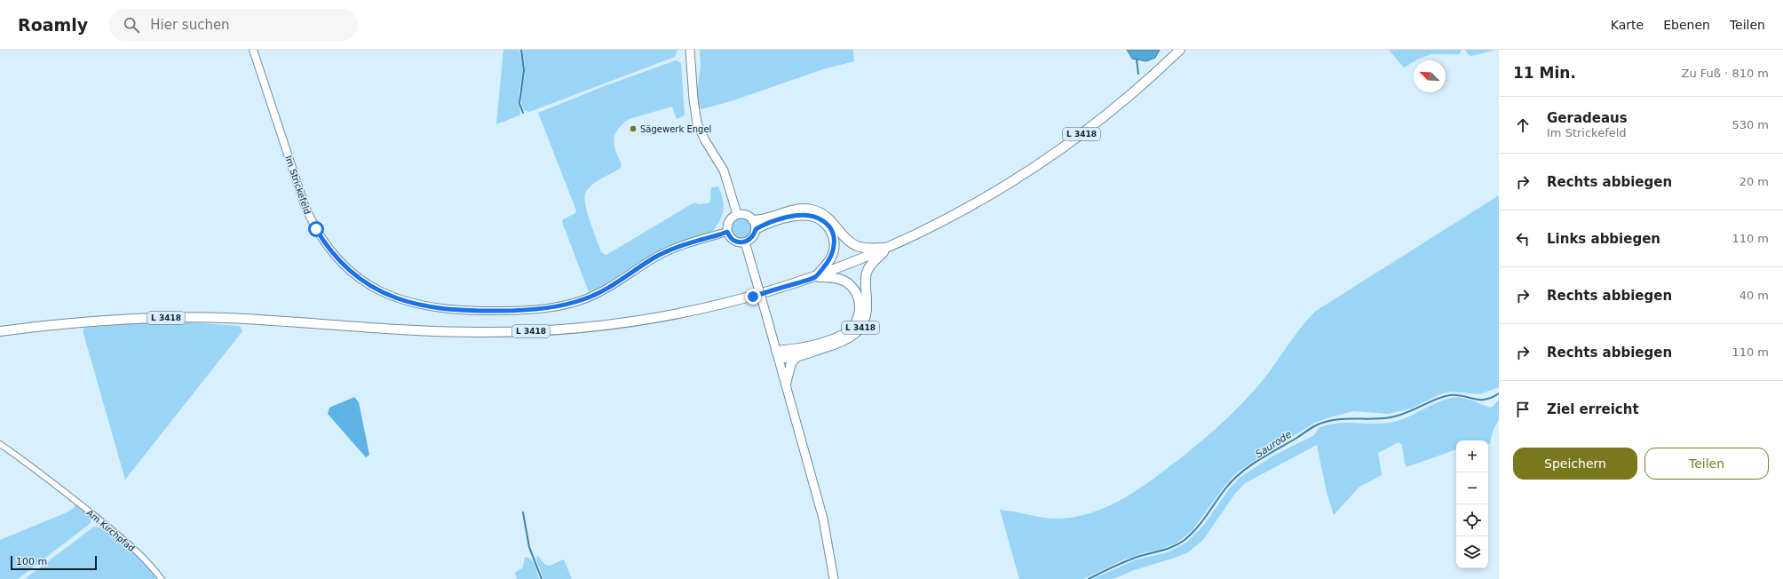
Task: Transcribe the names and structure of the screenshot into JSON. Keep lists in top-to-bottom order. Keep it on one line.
{"streets":{"main road":["L 3418"],"street":["Im Strickefeld","Am Kirchpfad"]},"crossings":[["L 3418","Im Strickefeld"]],"water":["Saurode"],"places":["Sägewerk Engel"],"scale_bar":"100 m","north":"top left","page":{"header":"Roamly","search":"Hier suchen","nav":["Karte","Ebenen","Teilen"],"heading":["11 Min.","Zu Fuß · 810 m"],"list":[["Geradeaus","Im Strickefeld","530 m"],["Rechts abbiegen","20 m"],["Links abbiegen","110 m"],["Rechts abbiegen","40 m"],["Rechts abbiegen","110 m"],"Ziel erreicht"],"buttons":["Speichern","Teilen"],"map_buttons":["+","−"],"scale":"100 m"}}
